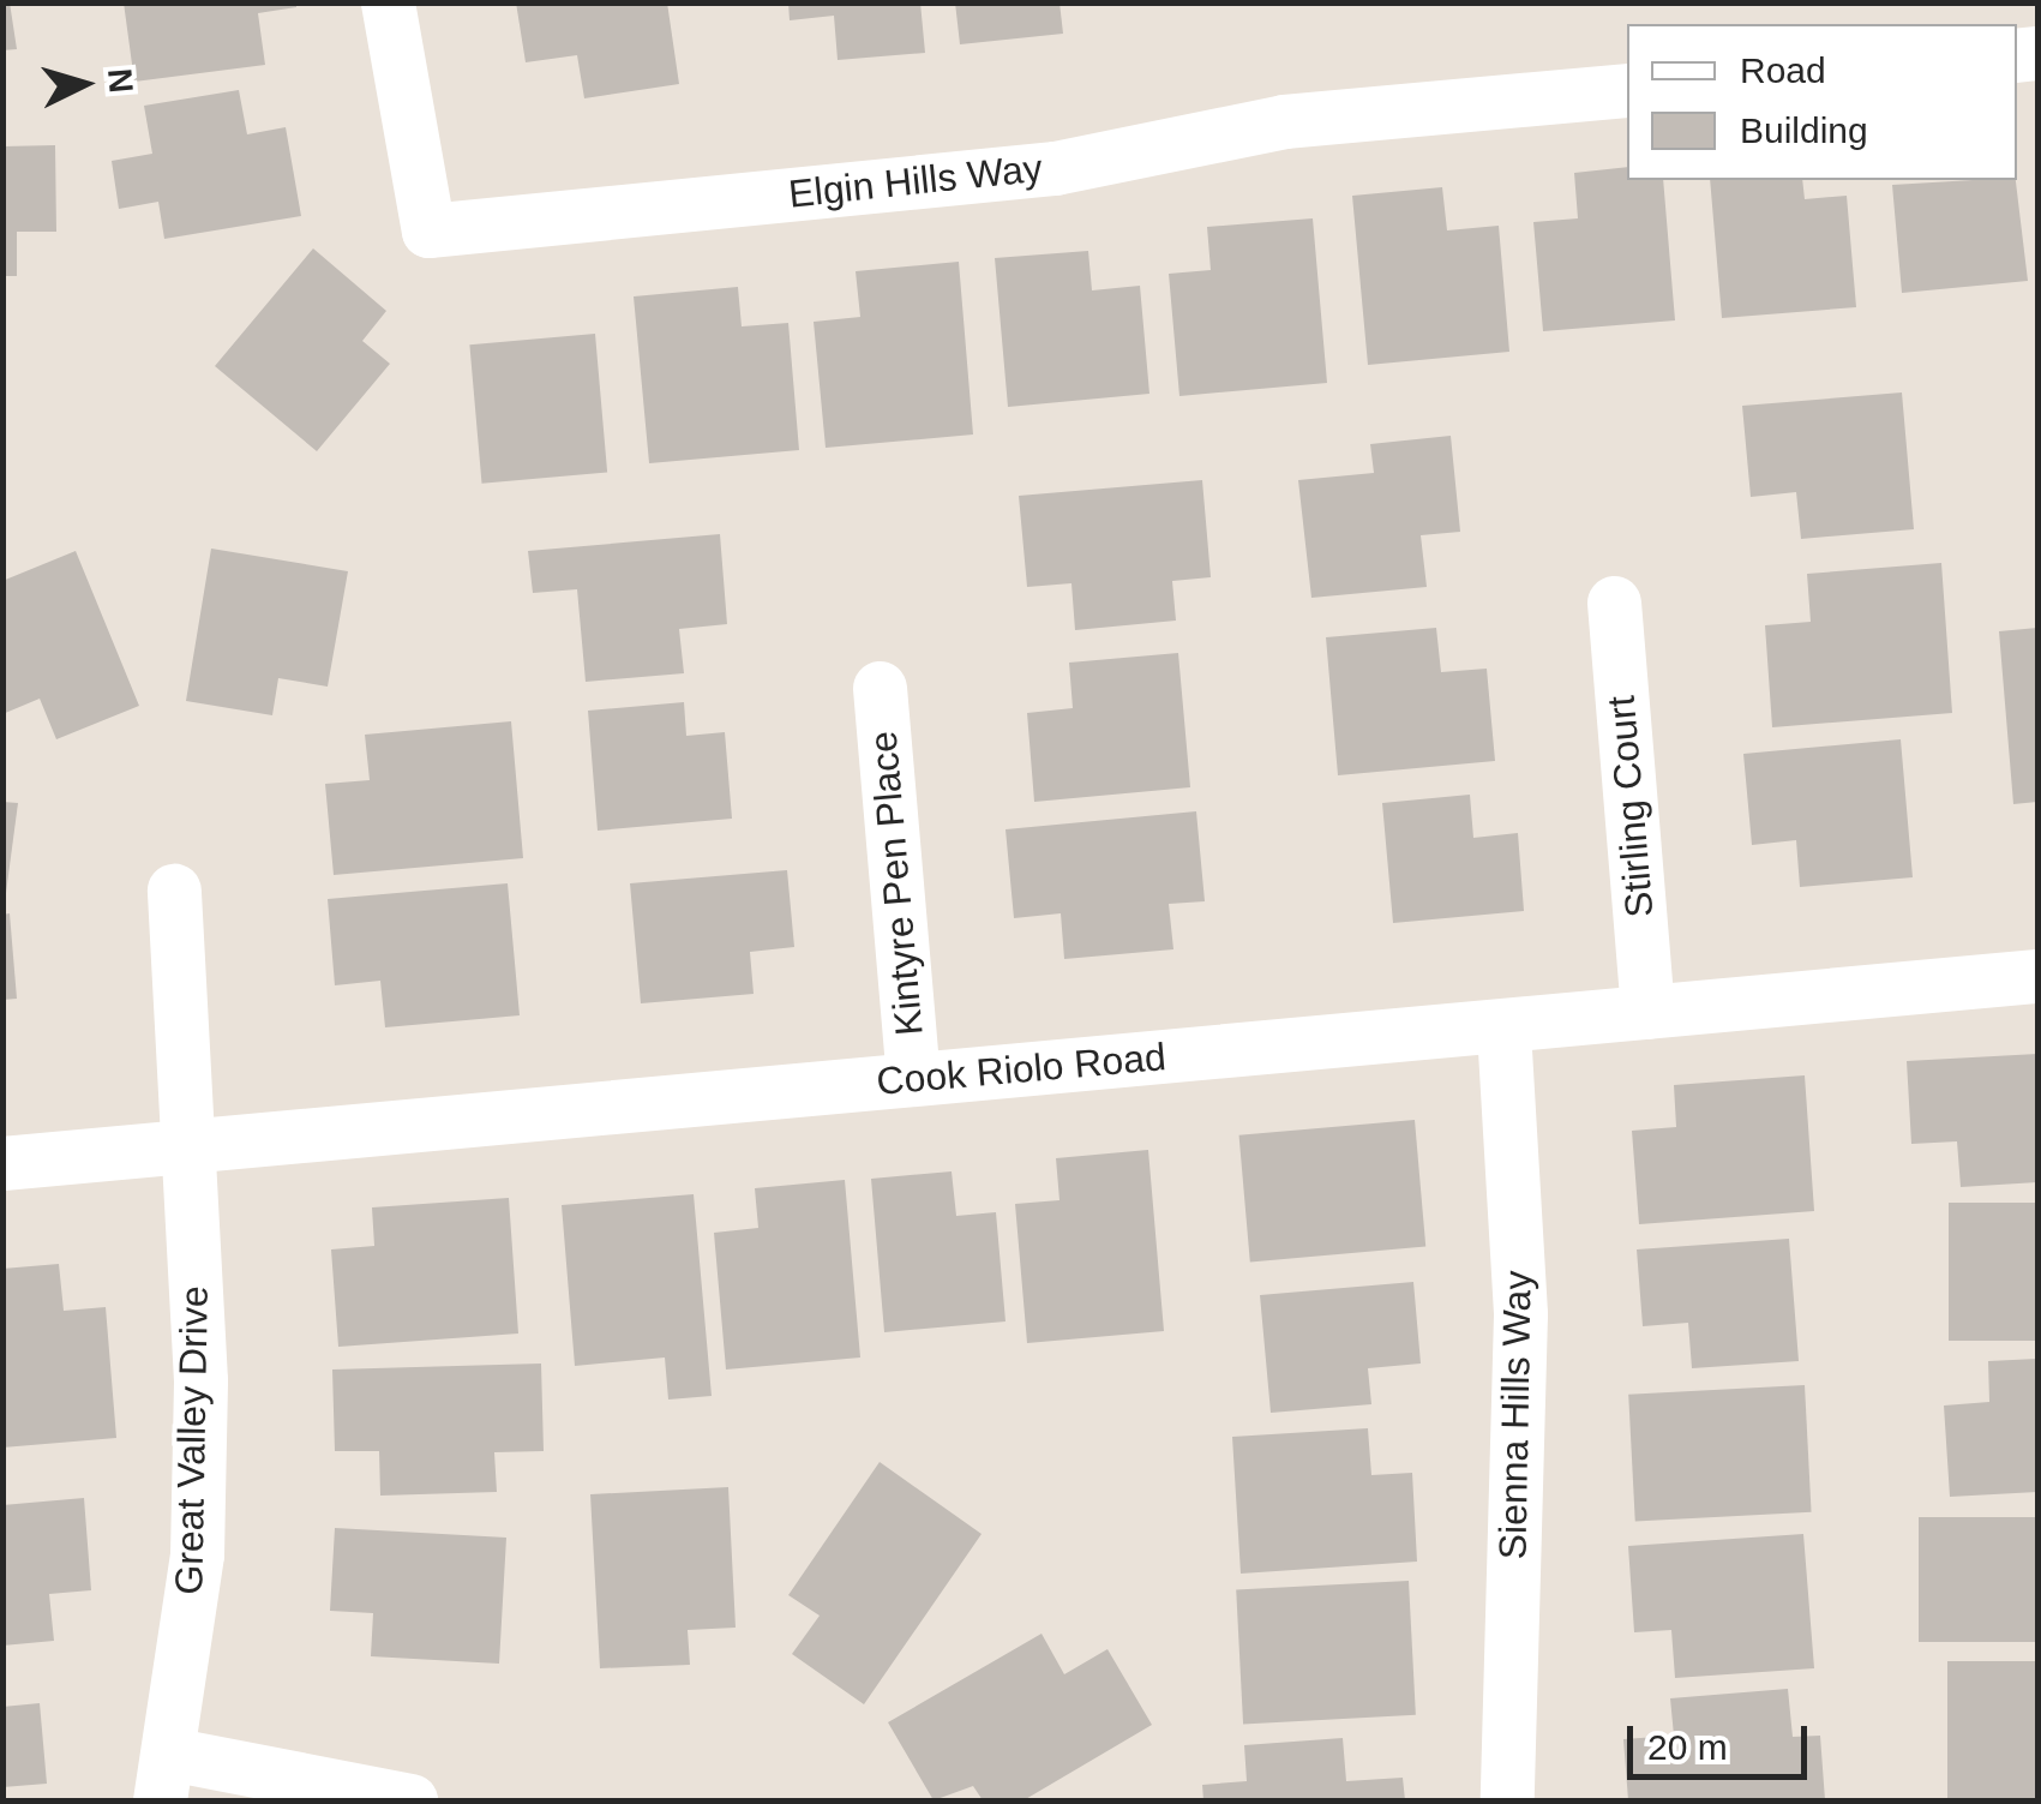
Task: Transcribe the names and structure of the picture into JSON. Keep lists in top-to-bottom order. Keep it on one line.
{"streets":{"street":["Elgin Hills Way","Stirling Court","Kintyre Pen Place","Cook Riolo Road","Sienna Hills Way","Great Valley Drive"]},"crossings":[["Stirling Court","Cook Riolo Road"],["Kintyre Pen Place","Cook Riolo Road"],["Cook Riolo Road","Sienna Hills Way"],["Cook Riolo Road","Great Valley Drive"]],"legend":["Road","Building"],"scale_bar":"20 m","north":"right"}
